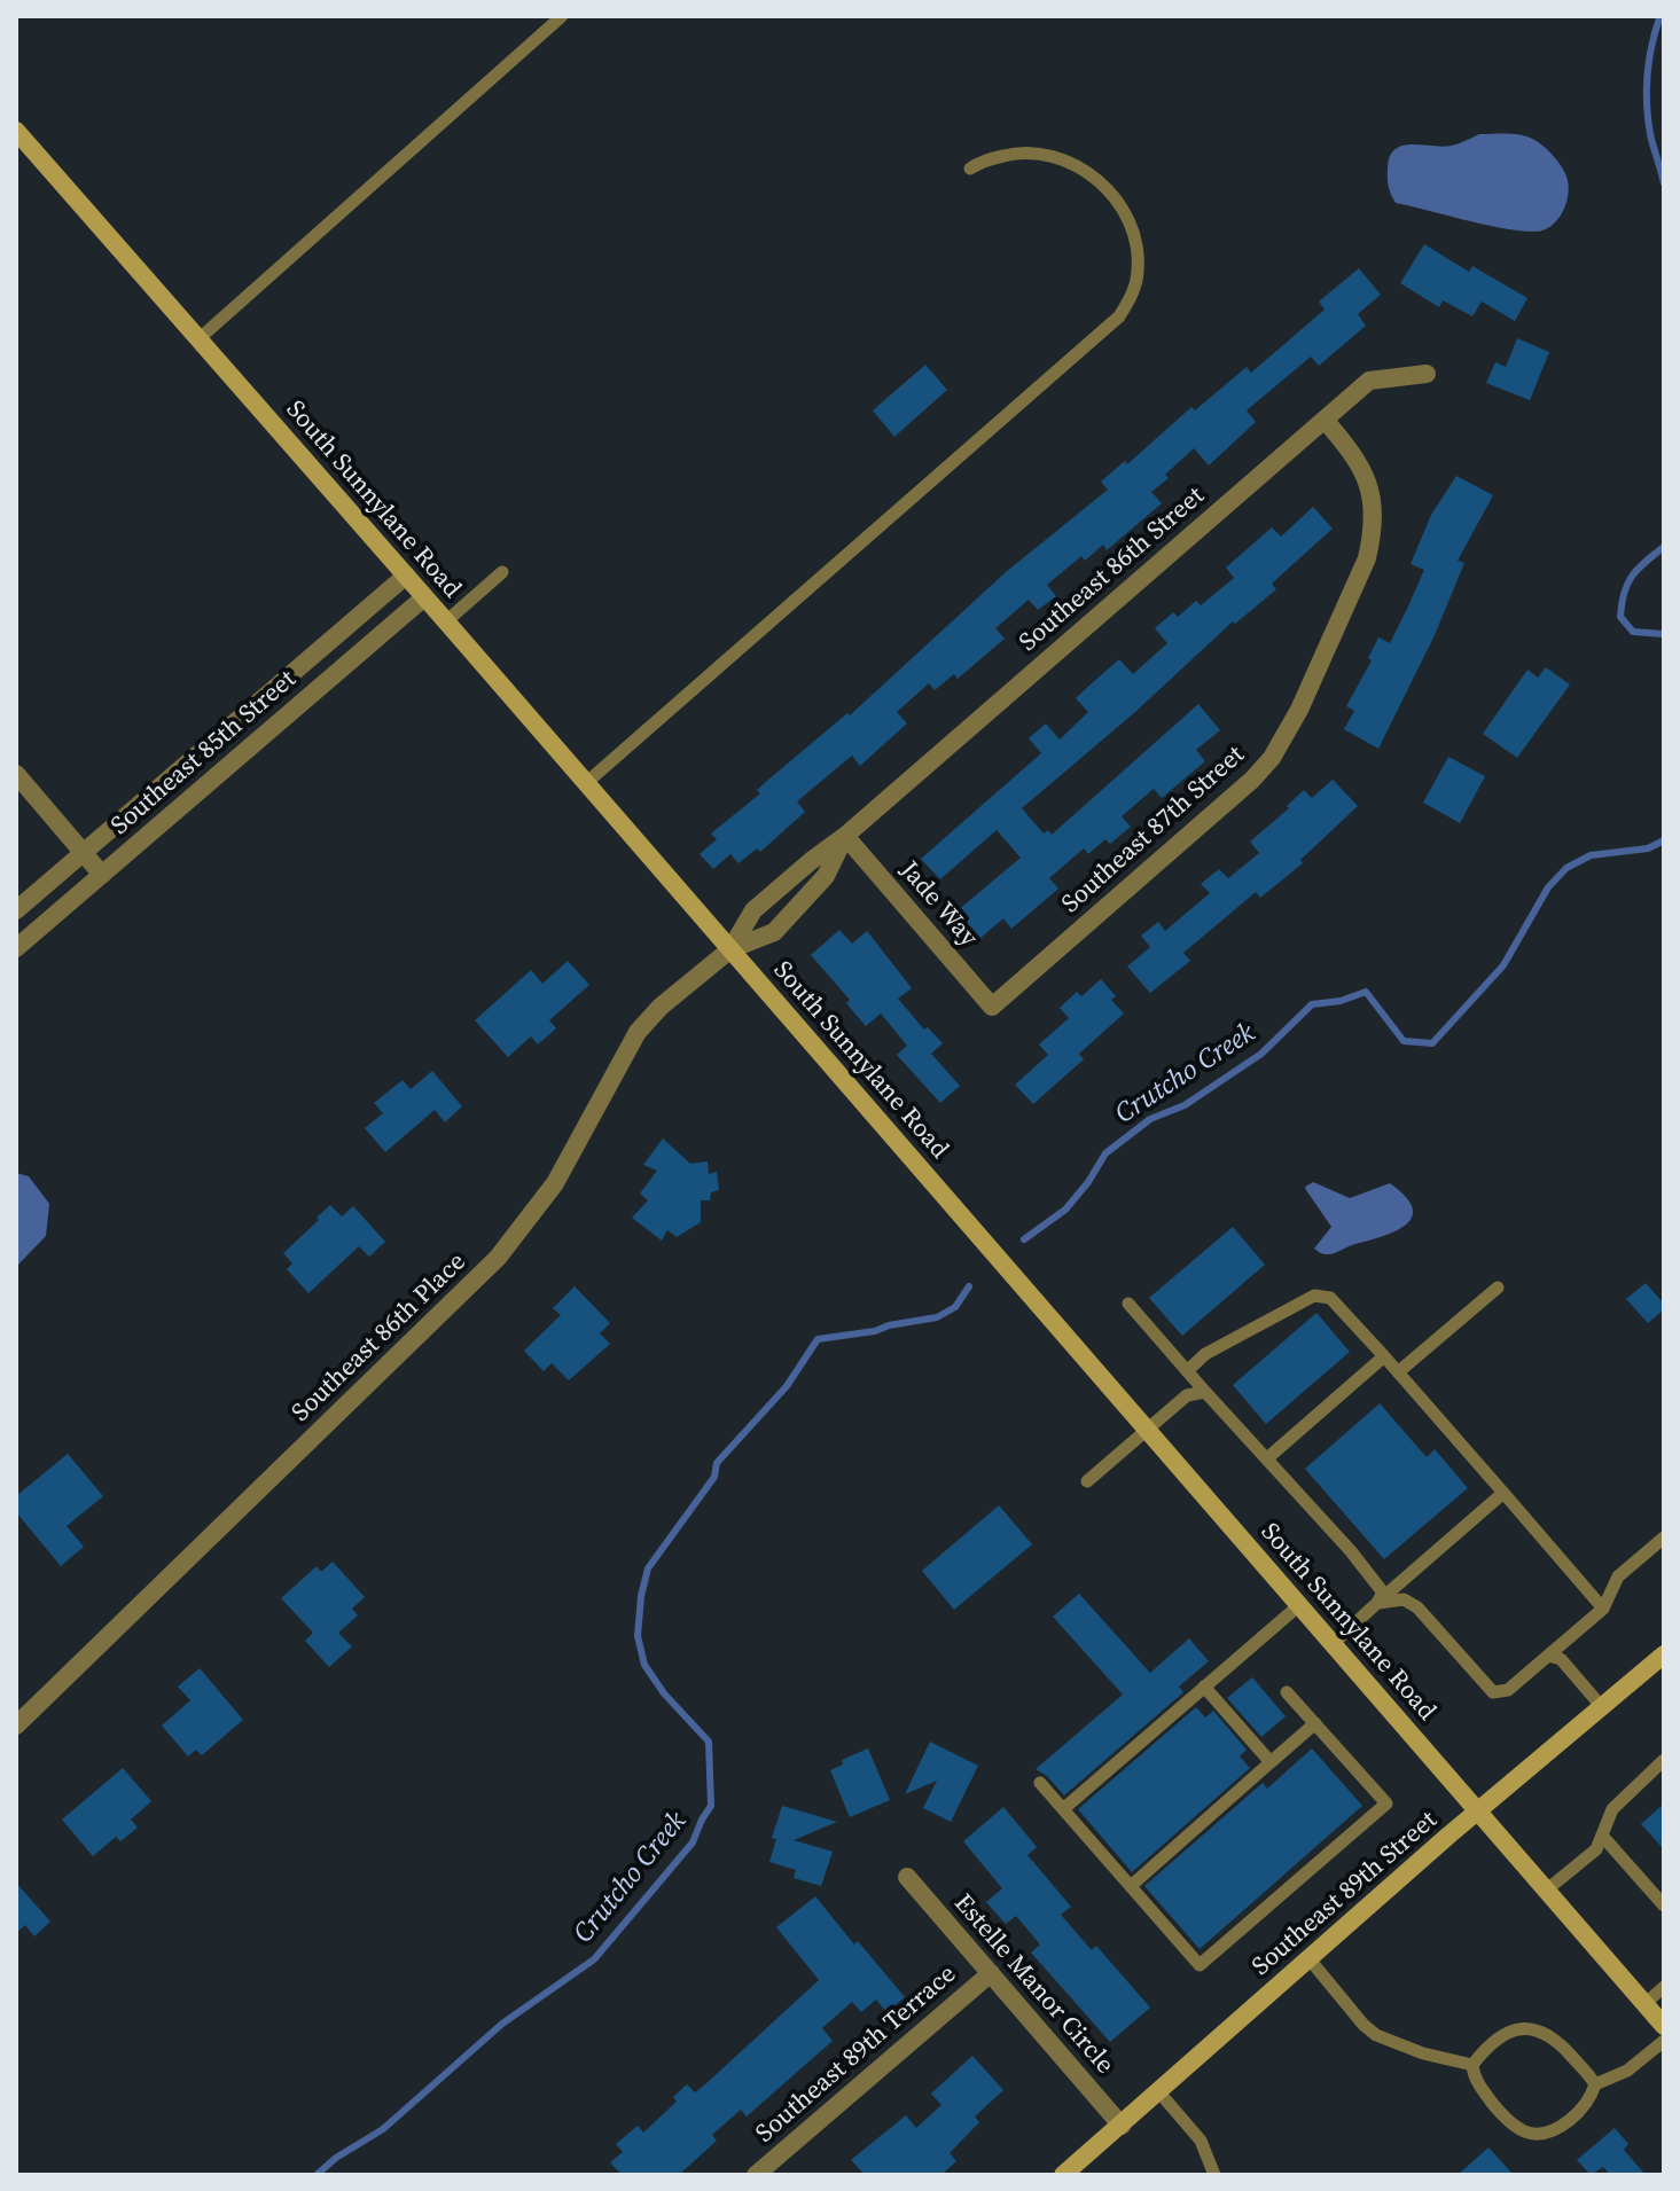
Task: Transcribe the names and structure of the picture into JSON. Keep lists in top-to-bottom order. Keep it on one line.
{"streets":{"main road":["South Sunnylane Road","Southeast 89th Street"],"street":["Southeast 86th Street","Southeast 85th Street","Southeast 87th Street","Jade Way","Southeast 86th Place","Estelle Manor Circle","Southeast 89th Terrace"]},"crossings":[["South Sunnylane Road","Southeast 86th Street"],["South Sunnylane Road","Southeast 85th Street"],["South Sunnylane Road","Southeast 86th Place"],["South Sunnylane Road","Southeast 89th Street"],["Southeast 86th Street","Southeast 87th Street"],["Southeast 86th Street","Jade Way"],["Southeast 86th Street","Southeast 86th Place"],["Southeast 87th Street","Jade Way"],["Southeast 89th Street","Estelle Manor Circle"],["Estelle Manor Circle","Southeast 89th Terrace"]],"water":["Crutcho Creek"]}
